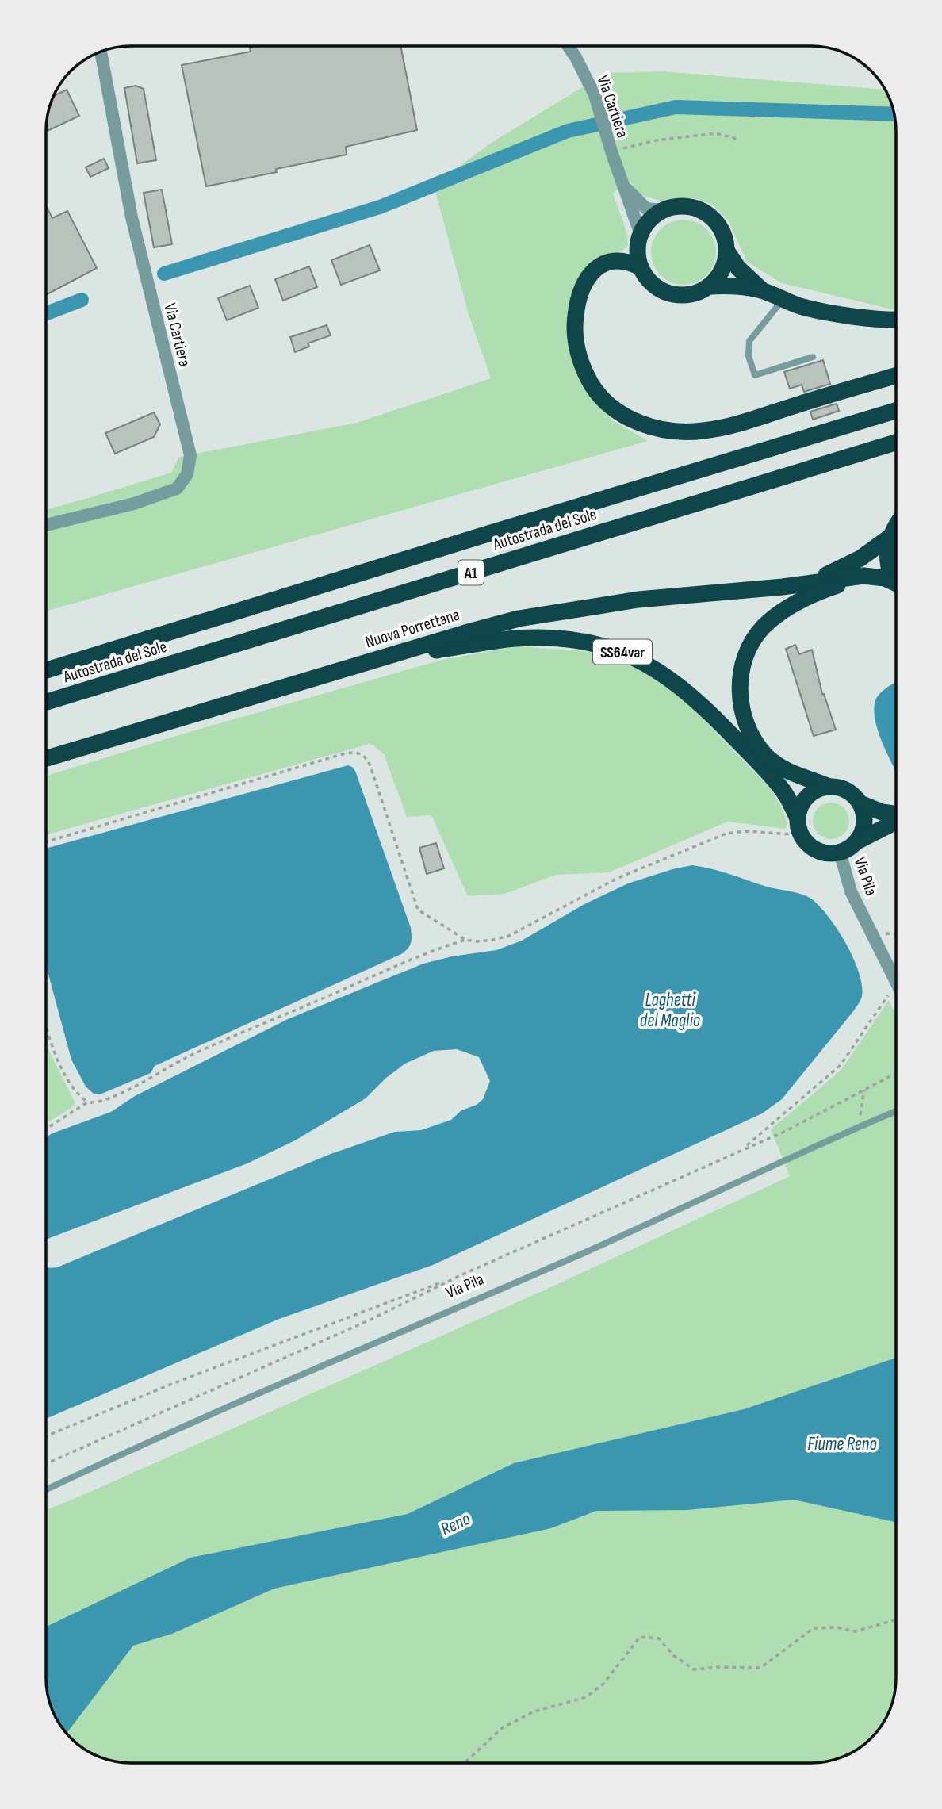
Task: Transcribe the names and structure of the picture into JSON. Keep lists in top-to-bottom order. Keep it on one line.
{"streets":{"highway":["Autostrada del Sole","A1","Nuova Porrettana","SS64var"],"street":["Via Cartiera","Via Pila"]},"crossings":[["Nuova Porrettana","SS64var"],["SS64var","Via Pila"]],"water":["Laghetti del Maglio","Fiume Reno","Reno"]}
